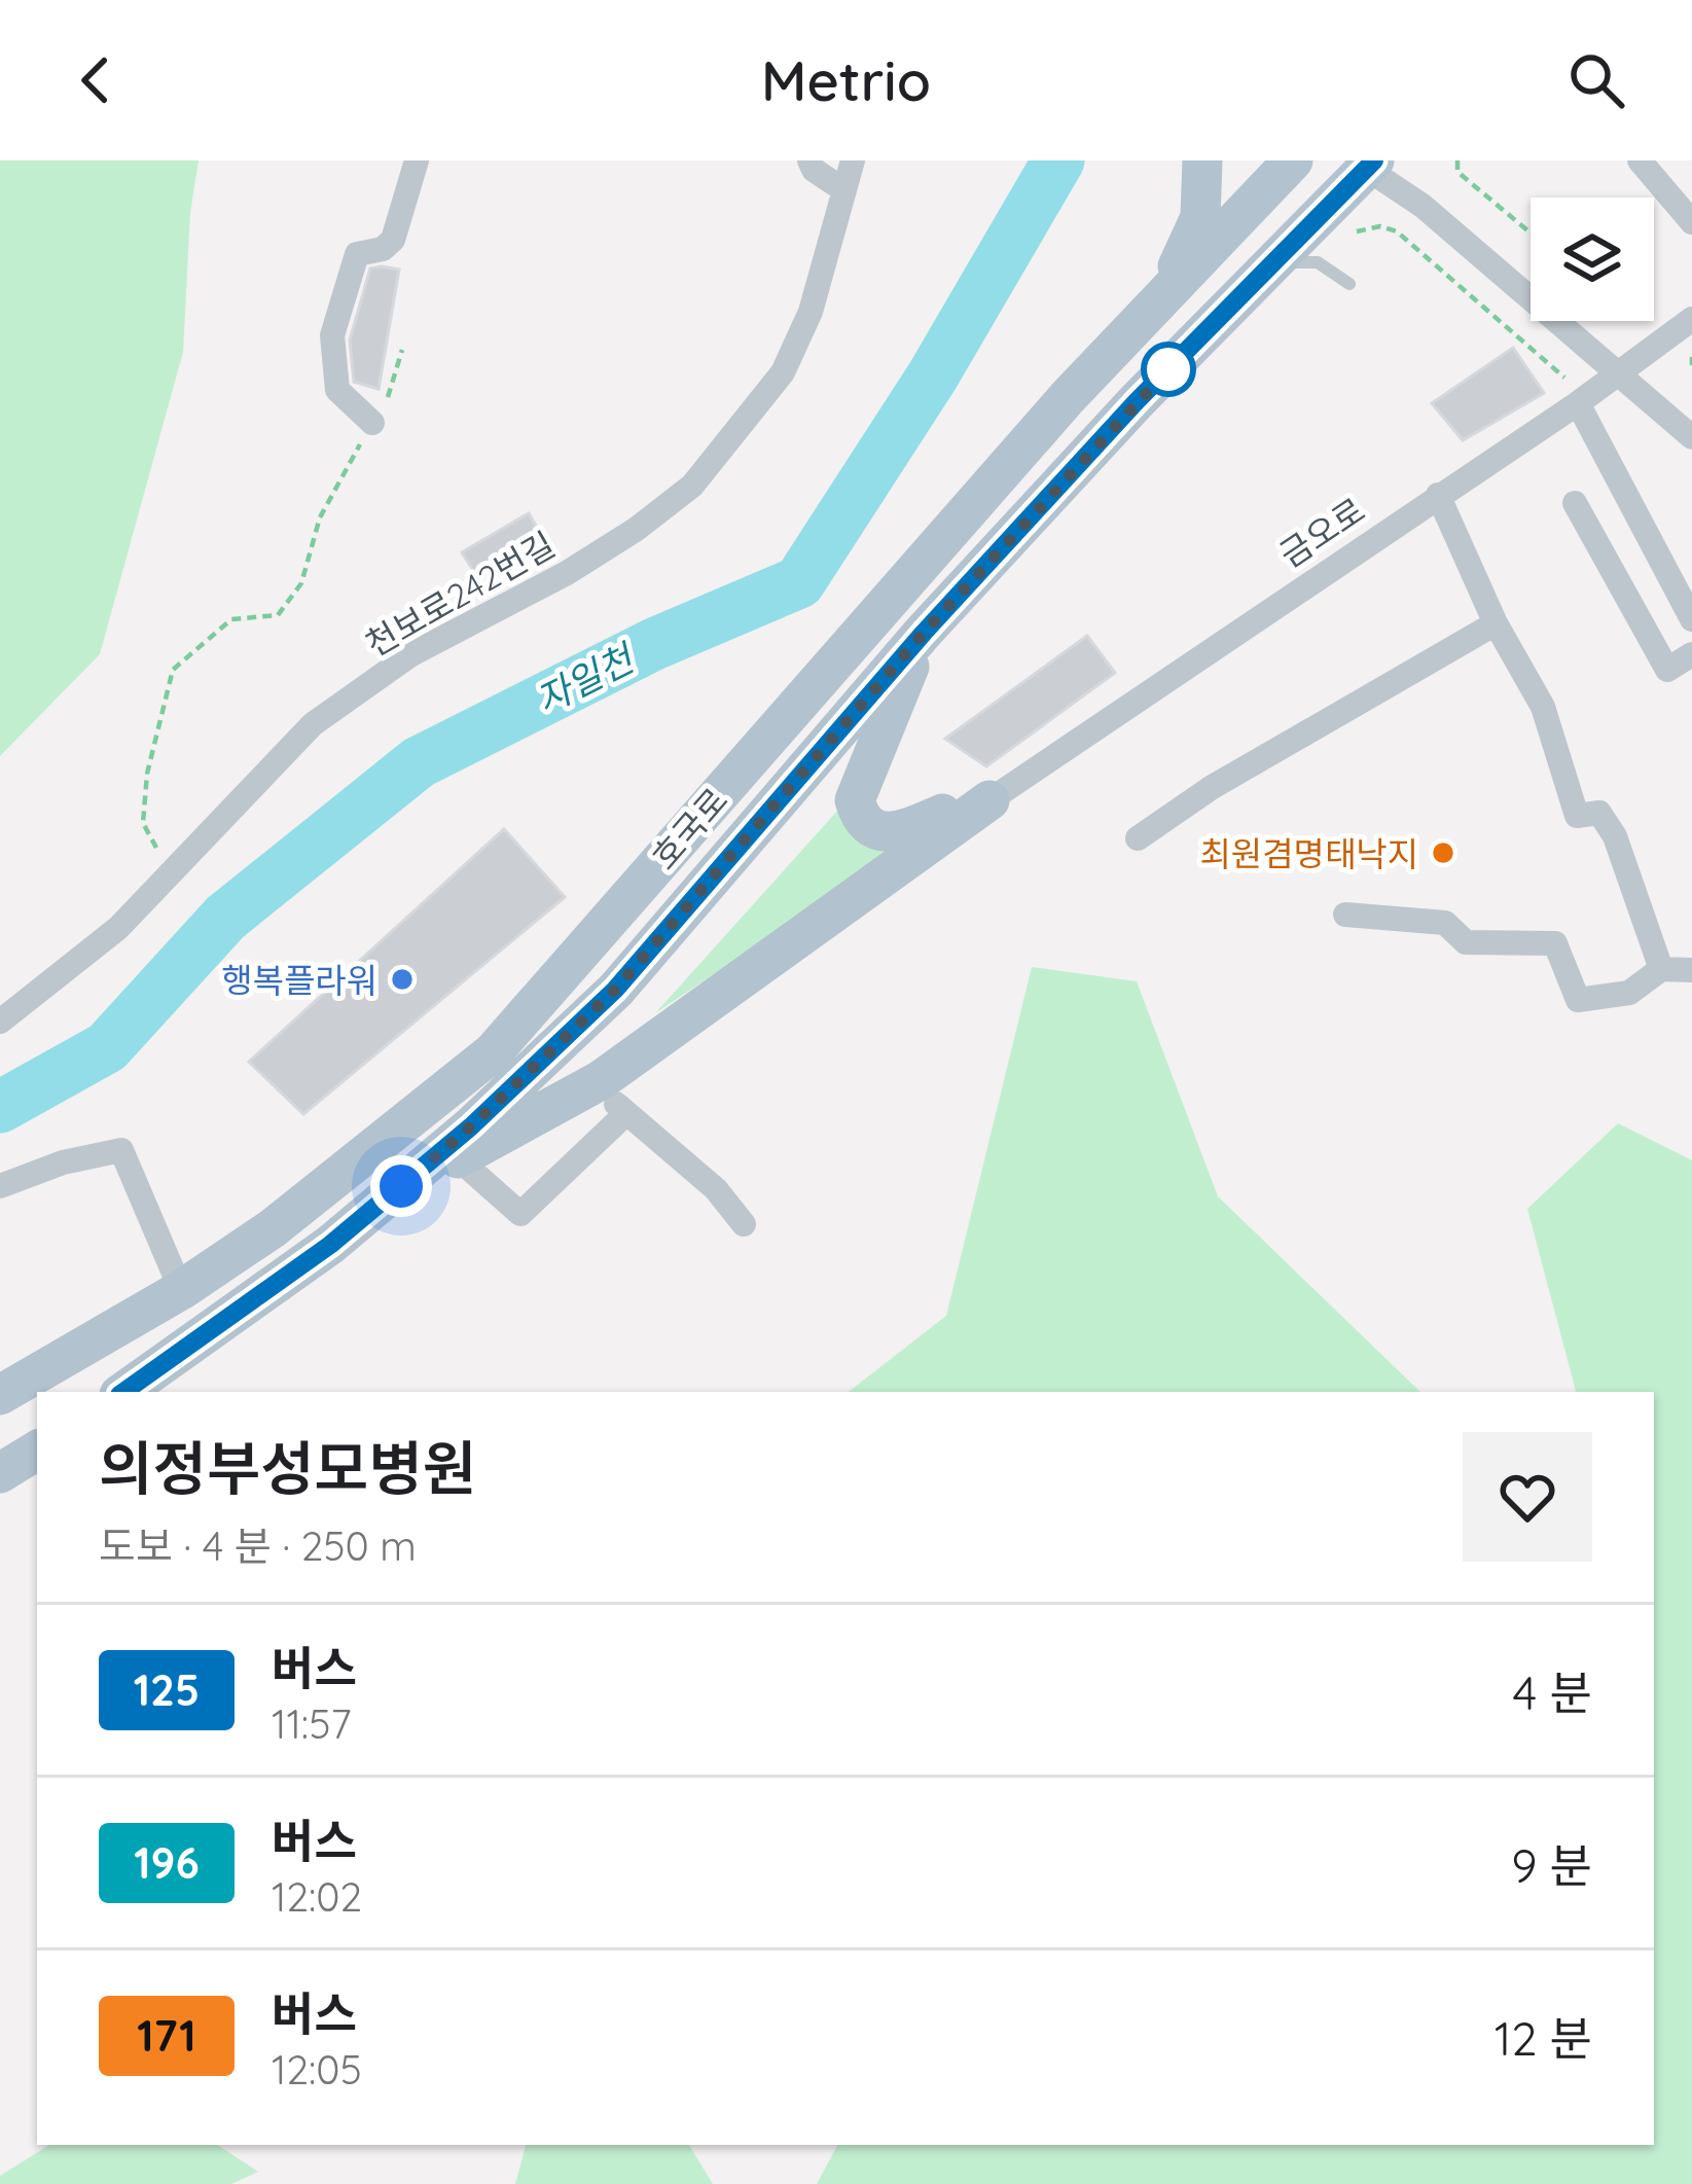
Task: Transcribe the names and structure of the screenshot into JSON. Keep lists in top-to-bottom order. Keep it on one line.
{"streets":{"main road":["호국로"],"street":["금오로","천보로242번길"]},"water":["자일천"],"places":["최원겸명태낙지","행복플라워"],"lines":["bus line 125"],"page":{"header":"Metrio","heading":["의정부성모병원","도보 · 4 분 · 250 m"],"list":[{"mark":"125","name":"버스","note":"11:57","value":"4 분"},{"mark":"196","name":"버스","note":"12:02","value":"9 분"},{"mark":"171","name":"버스","note":"12:05","value":"12 분"}]}}
